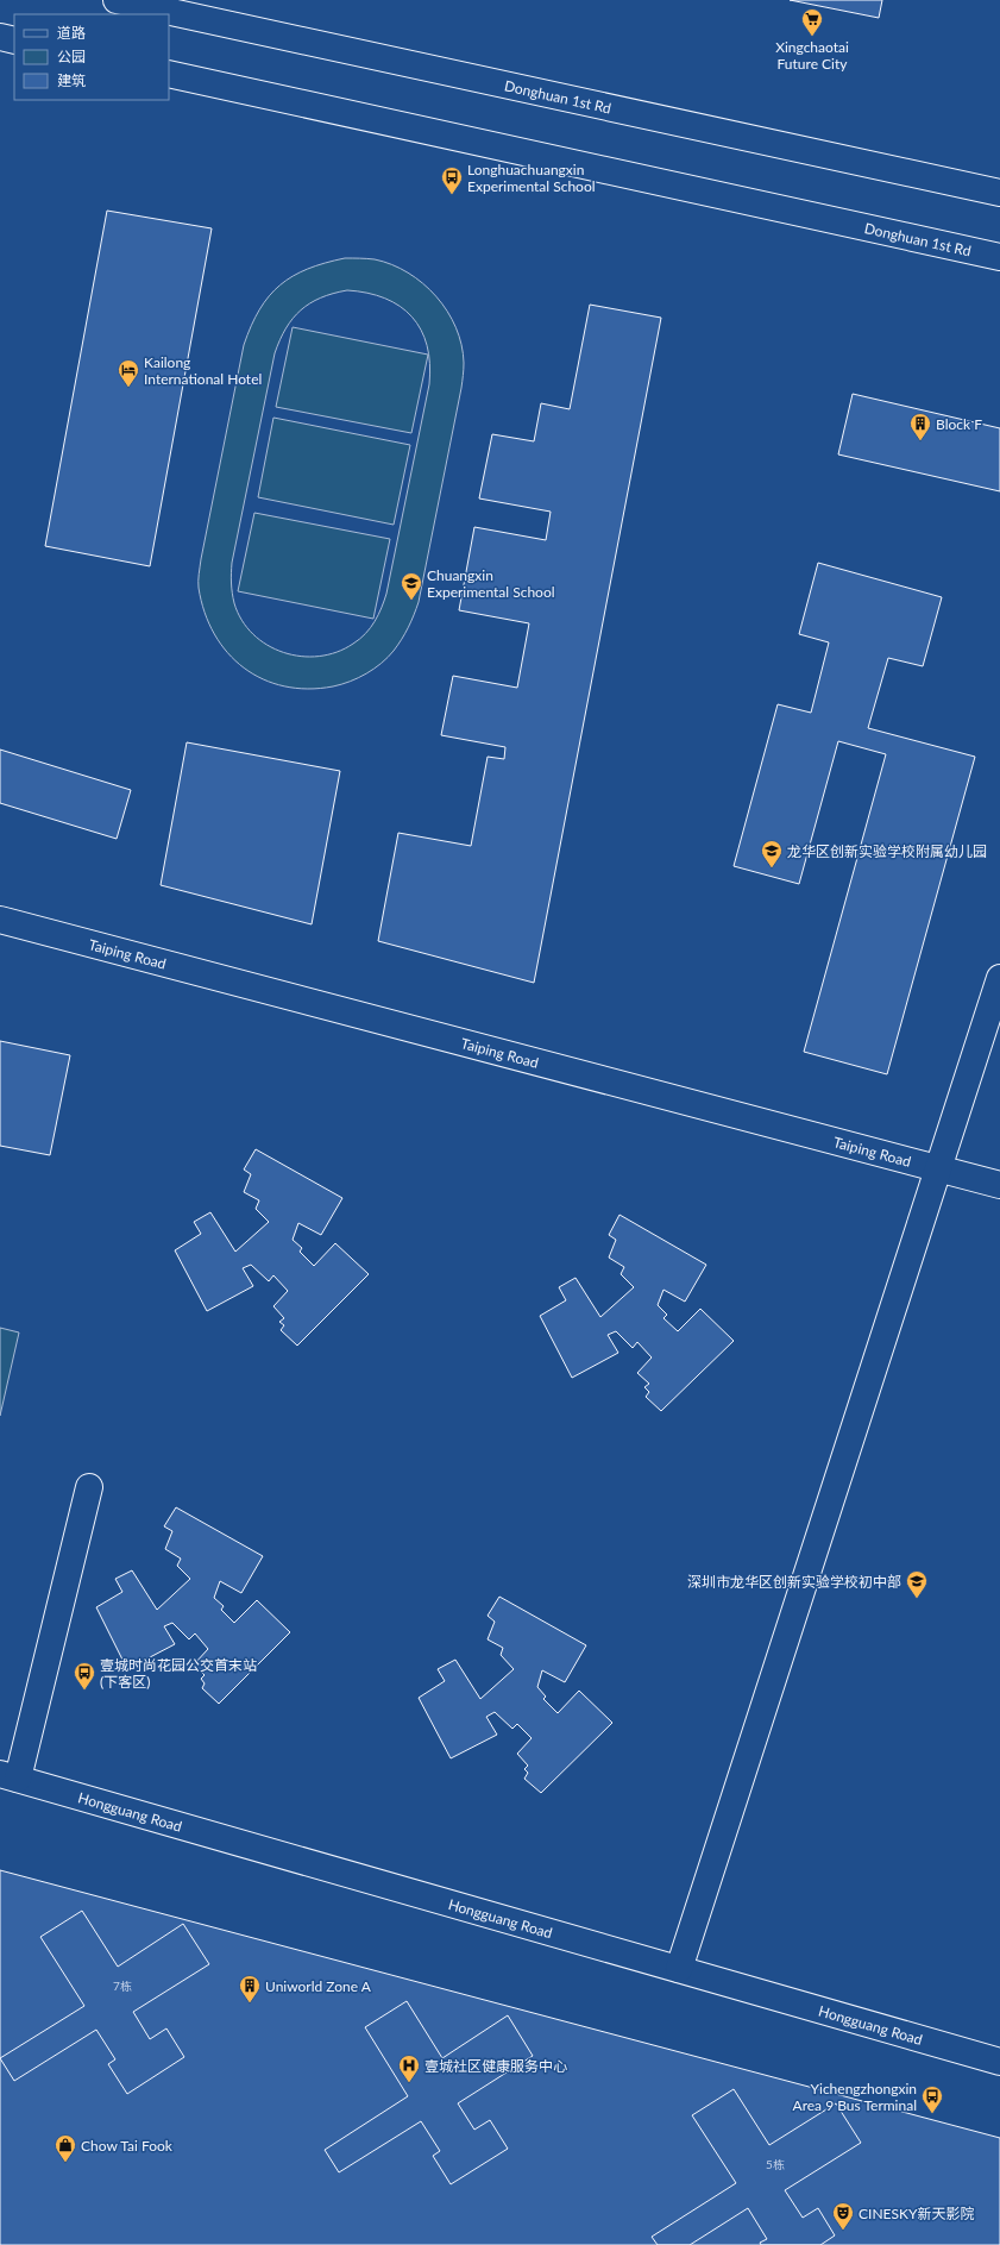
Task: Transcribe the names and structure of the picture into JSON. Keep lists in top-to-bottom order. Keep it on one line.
{"streets":{"street":["Donghuan 1st Rd","Taiping Road","Hongguang Road"]},"places":{"supermarket":["Xingchaotai Future City"],"bus stop":["Longhuachuangxin Experimental School","壹城时尚花园公交首末站 (下客区)","Yichengzhongxin Area 9 Bus Terminal"],"hotel":["Kailong International Hotel"],"building":["Block F","Uniworld Zone A"],"school or university":["Chuangxin Experimental School","龙华区创新实验学校附属幼儿园","深圳市龙华区创新实验学校初中部"],"hospital":["壹城社区健康服务中心"],"shop":["Chow Tai Fook"],"theatre":["CINESKY新天影院"]},"house_numbers":["7栋","5栋"],"legend":["道路","公园","建筑"]}
